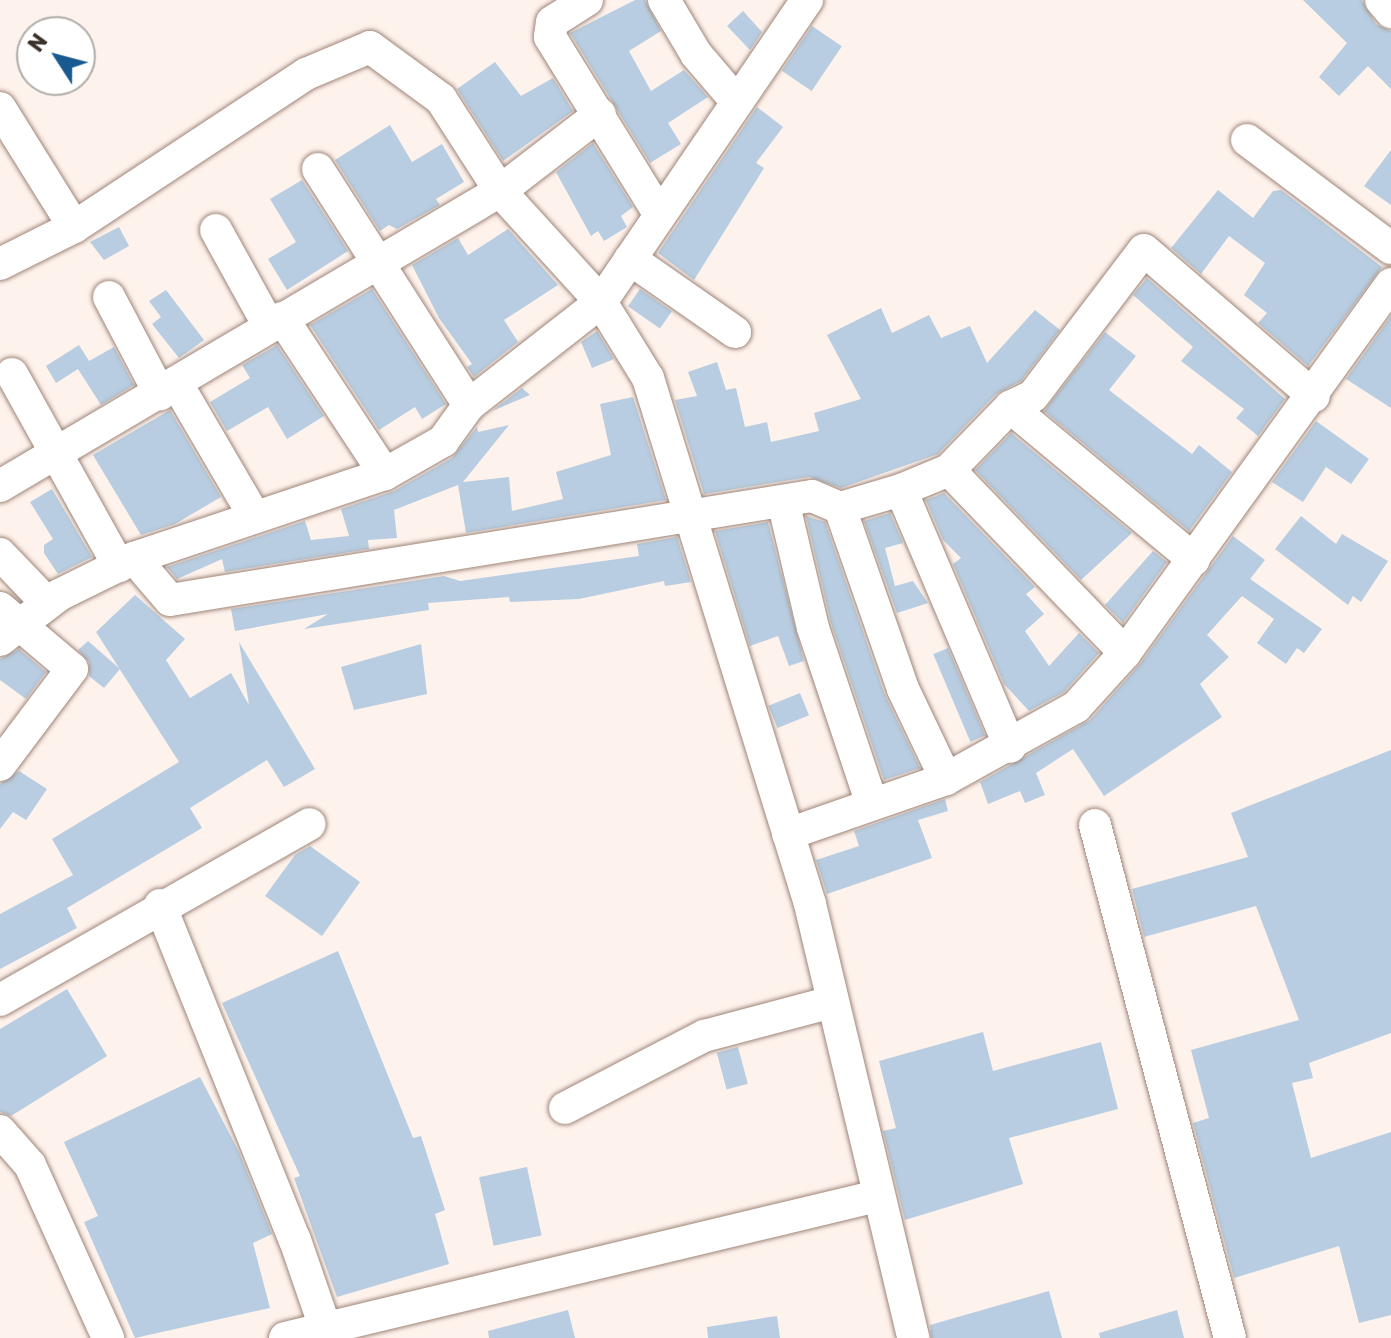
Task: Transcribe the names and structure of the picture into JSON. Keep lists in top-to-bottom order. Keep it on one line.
{"north":"top left"}
